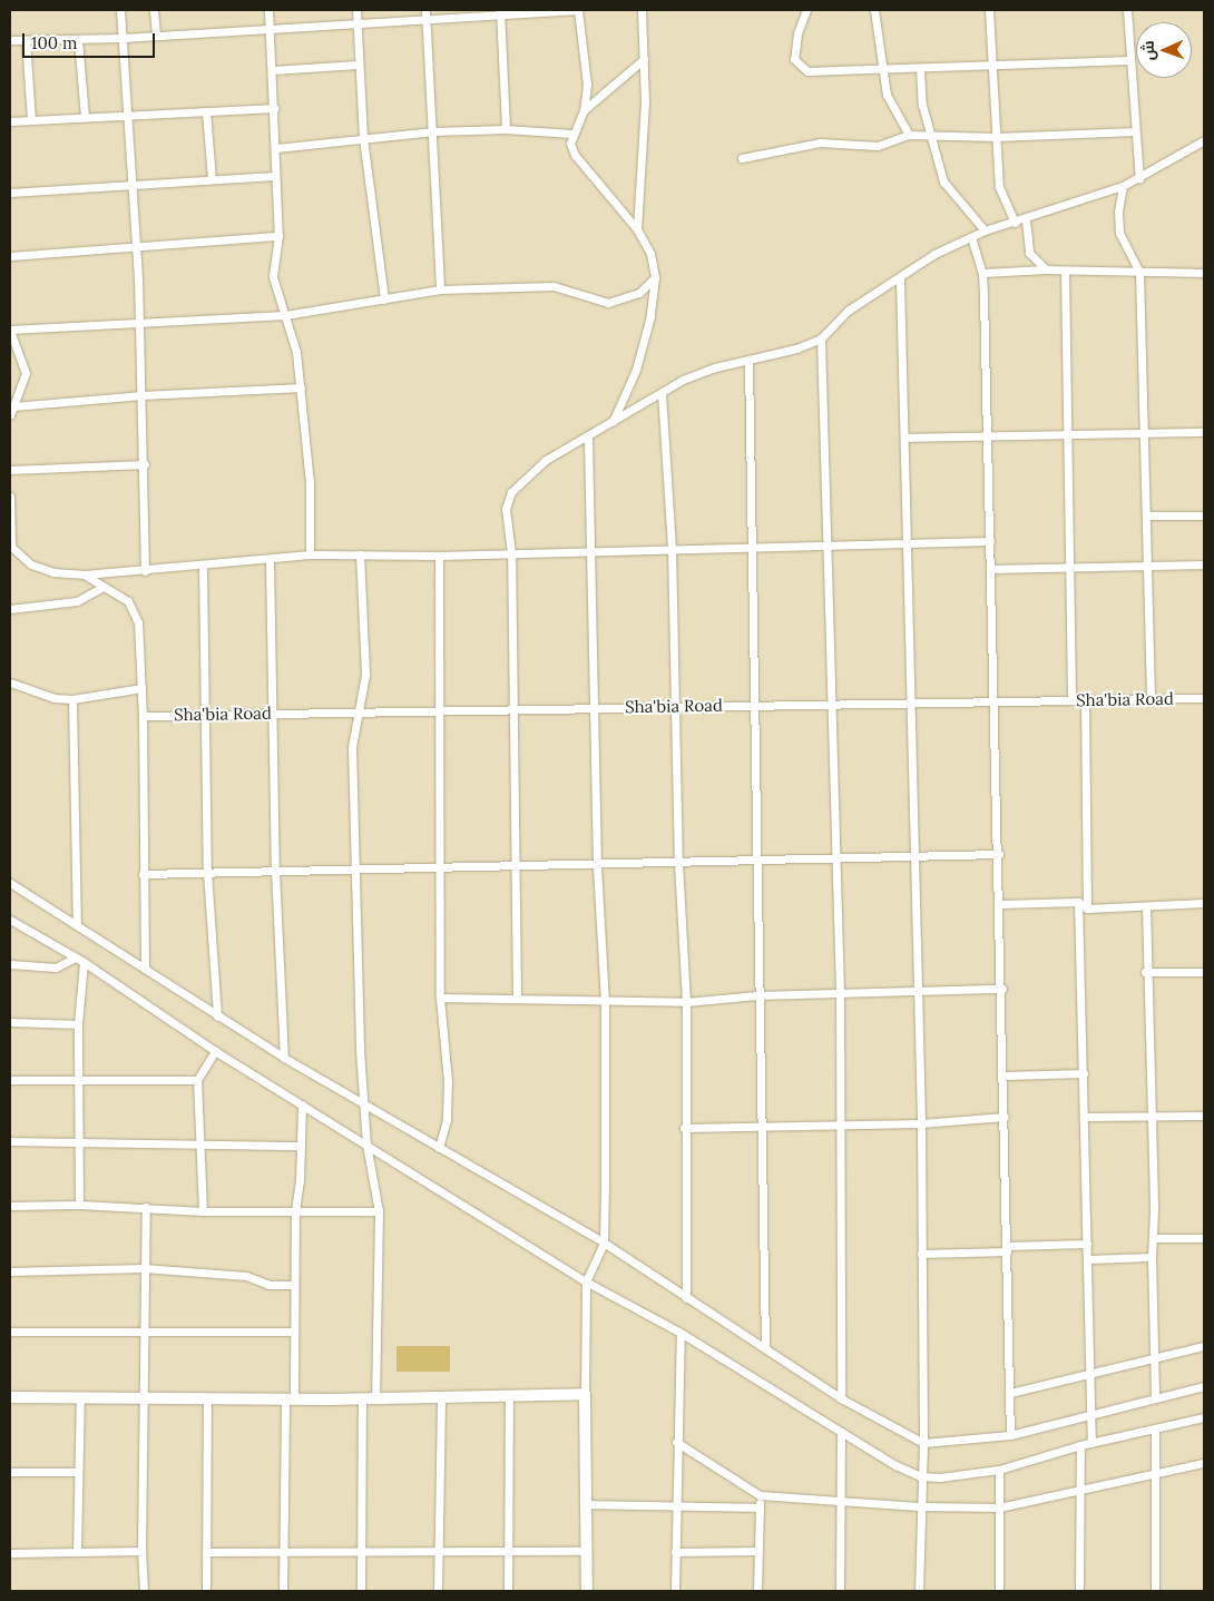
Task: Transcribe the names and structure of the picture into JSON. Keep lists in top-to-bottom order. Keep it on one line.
{"streets":{"street":["Sha'bia Road"]},"scale_bar":"100 m","north":"left"}
